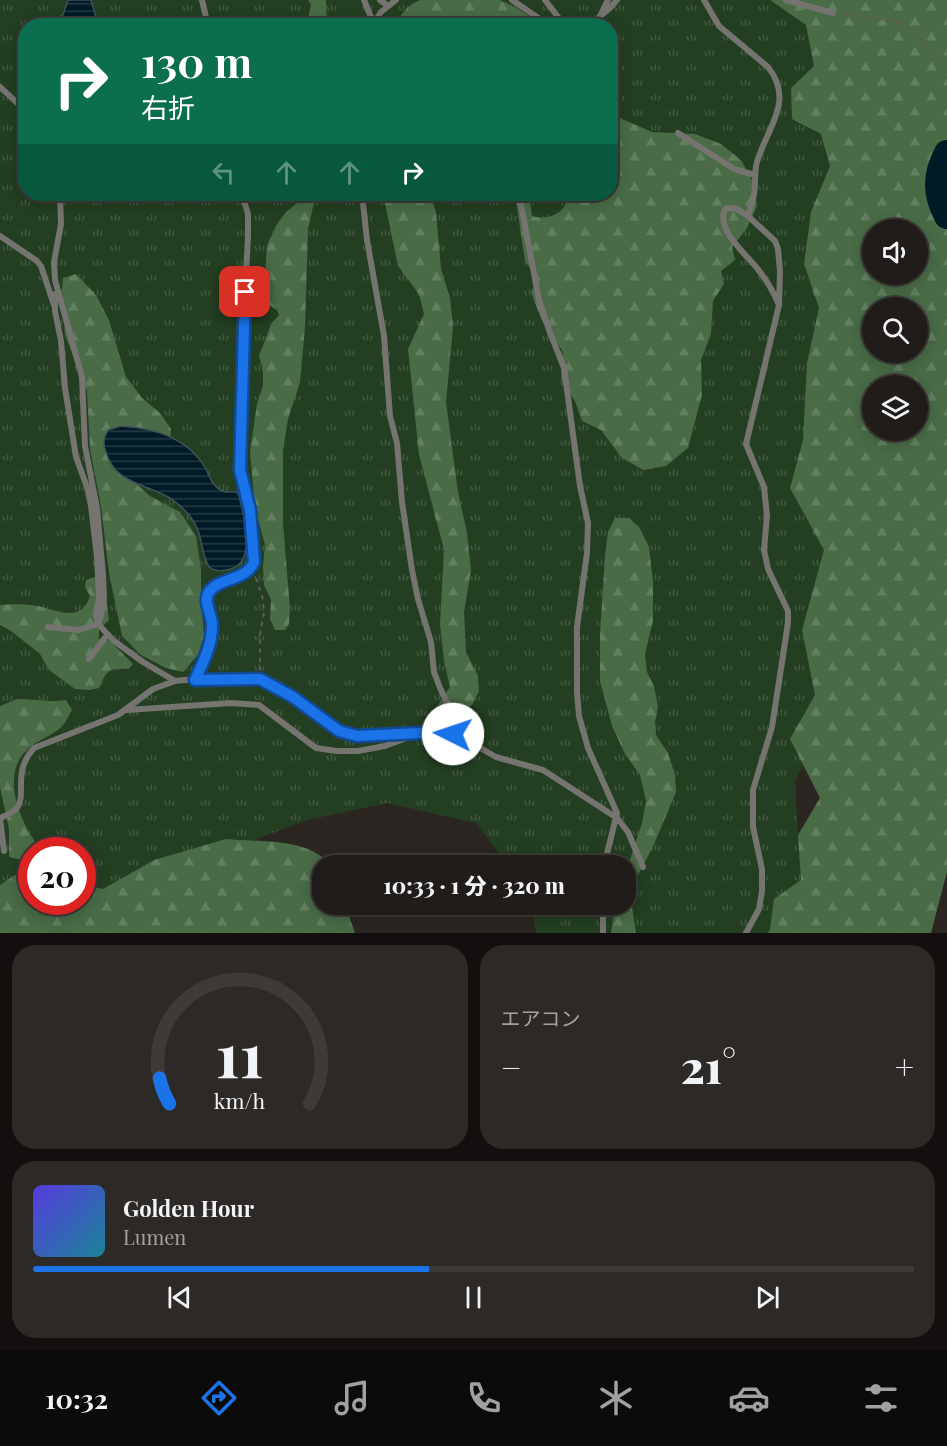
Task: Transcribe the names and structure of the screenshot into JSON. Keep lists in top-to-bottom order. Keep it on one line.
{"page":{"turn":["130 m","右折"],"limit":"20","trip":"10:33 · 1 分 · 320 m","tile":"エアコン","heat":["−","21°","+"],"song":["Golden Hour","Lumen"],"tabs":"10:32","gauge":["11","km/h"]}}
